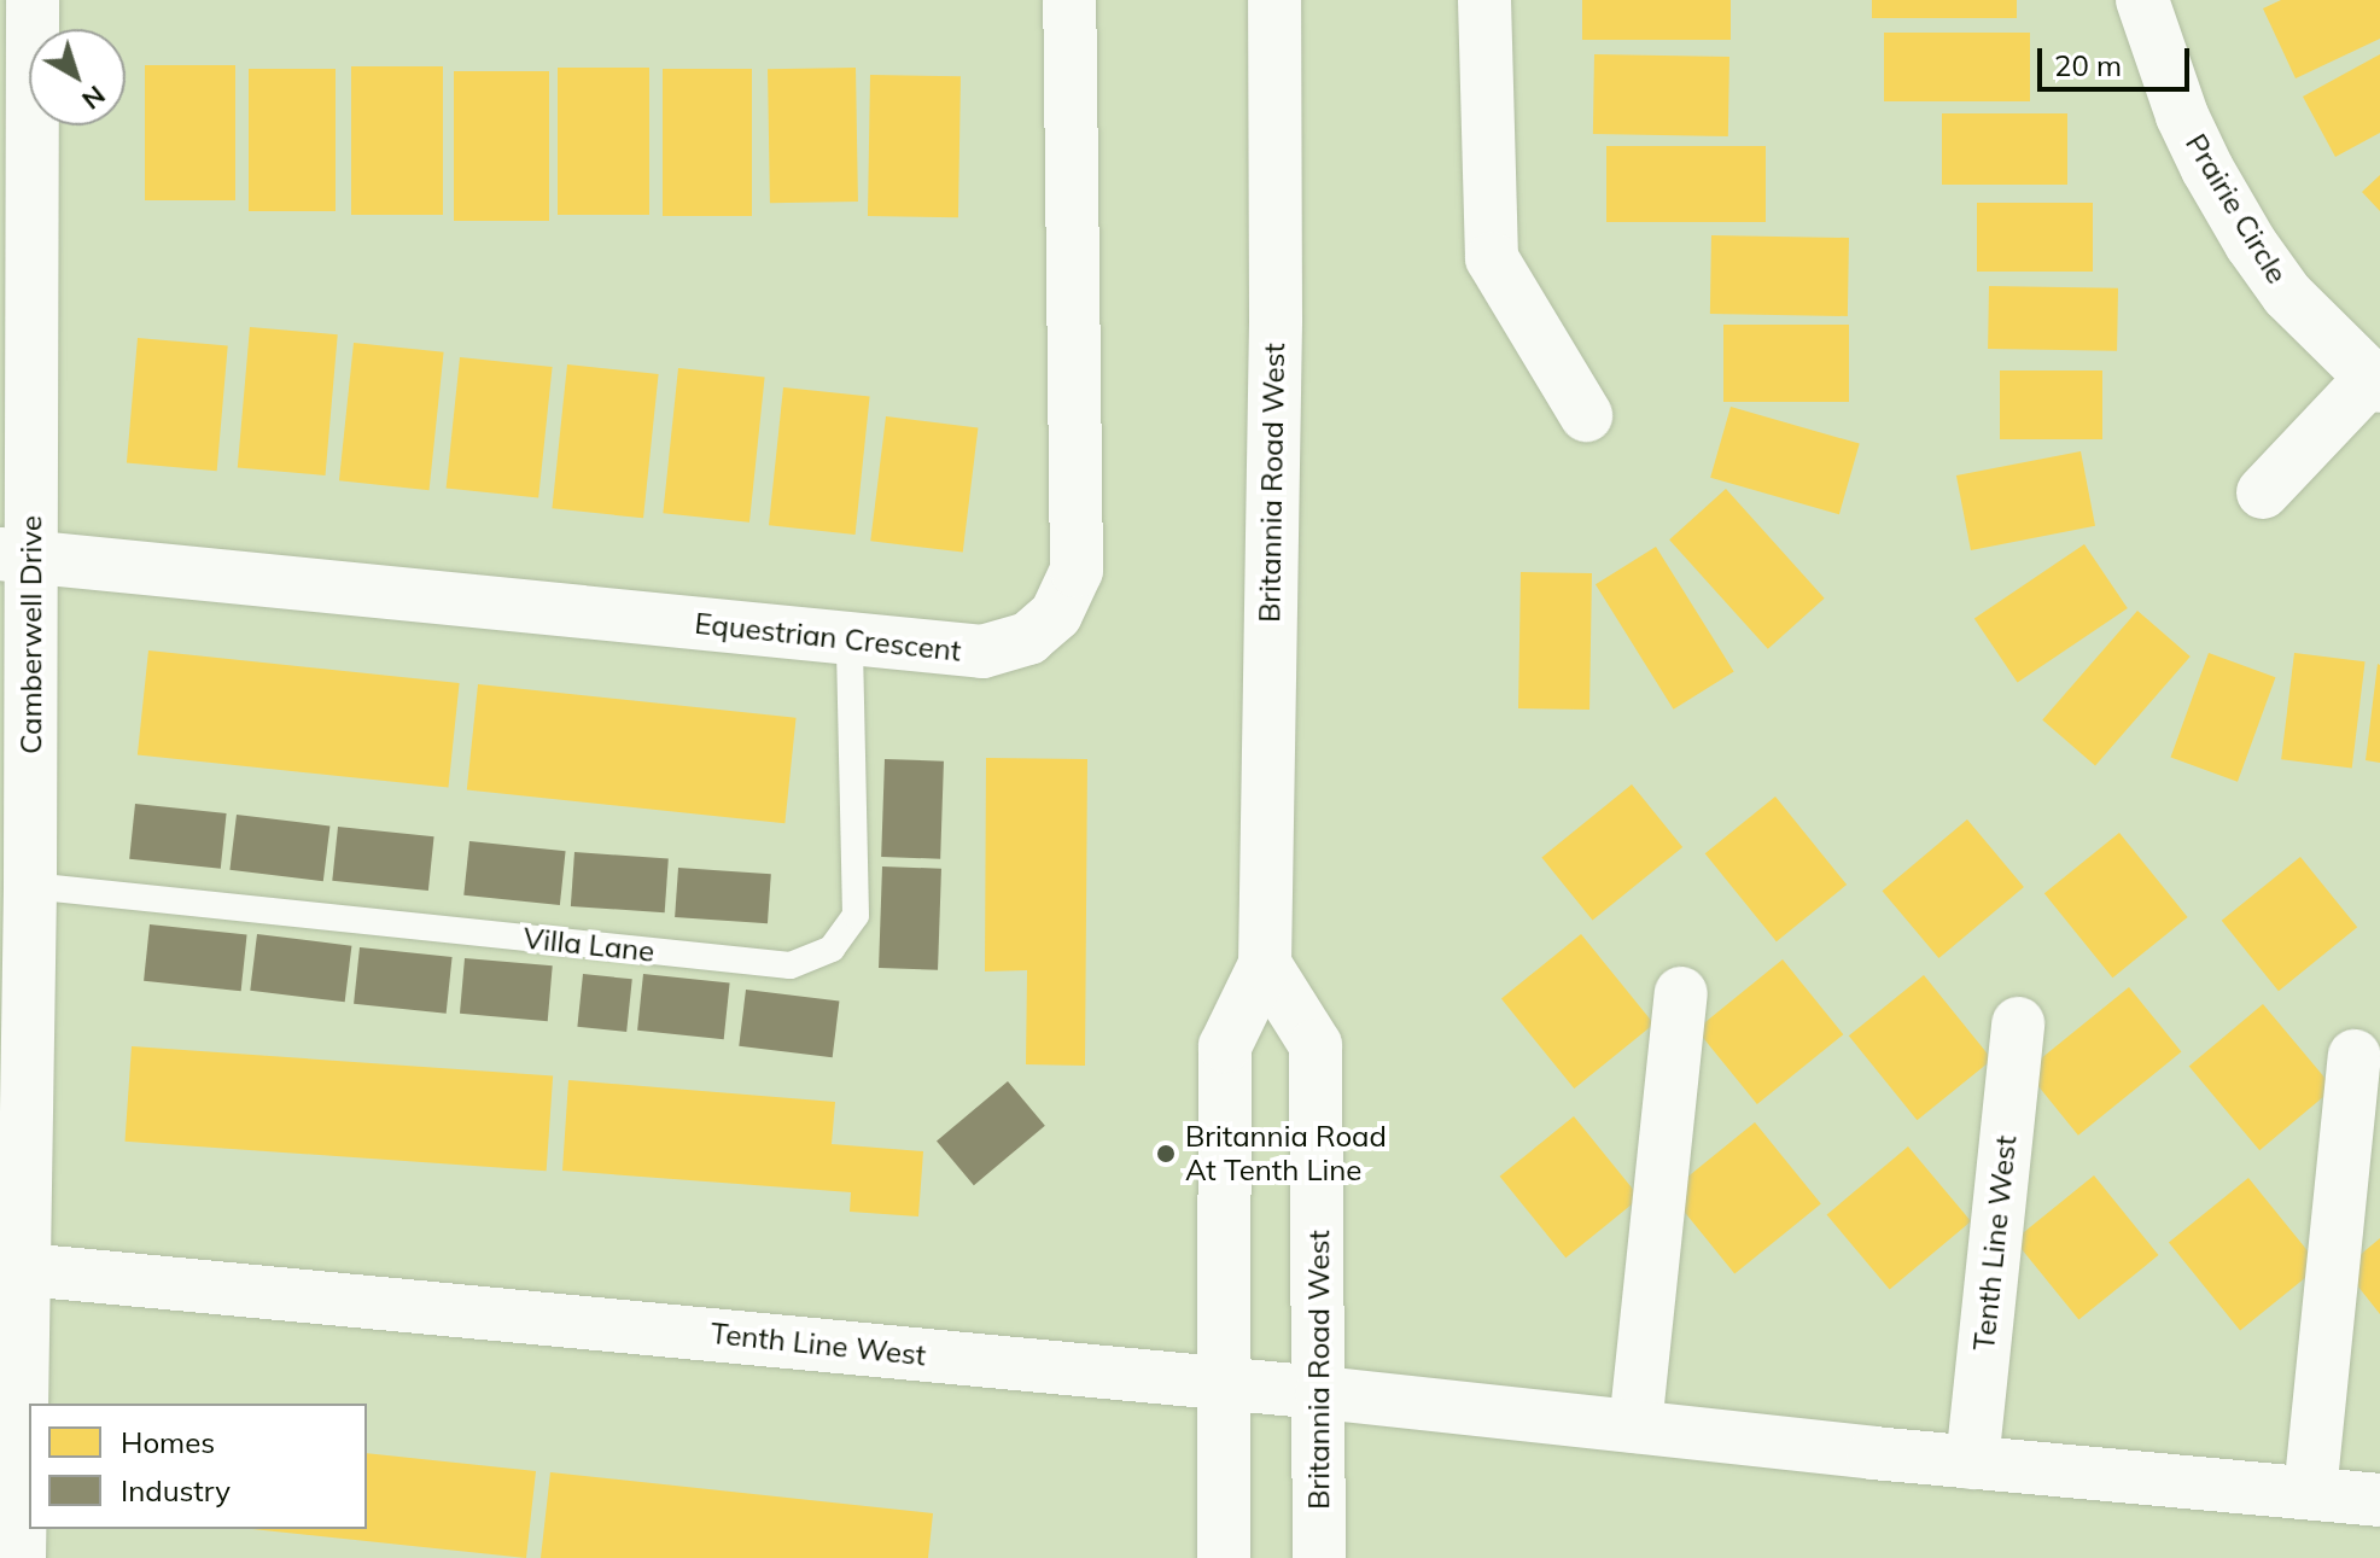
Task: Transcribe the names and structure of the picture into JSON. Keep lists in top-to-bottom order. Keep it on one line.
{"streets":{"street":["Prairie Circle","Britannia Road West","Camberwell Drive","Equestrian Crescent","Tenth Line West"],"lane":["Villa Lane"]},"crossings":[["Britannia Road West","Tenth Line West"],["Camberwell Drive","Equestrian Crescent"],["Camberwell Drive","Villa Lane"],["Camberwell Drive","Tenth Line West"],["Equestrian Crescent","Villa Lane"]],"places":["Britannia Road At Tenth Line"],"legend":["Homes","Industry"],"scale_bar":"20 m","north":"bottom right"}
